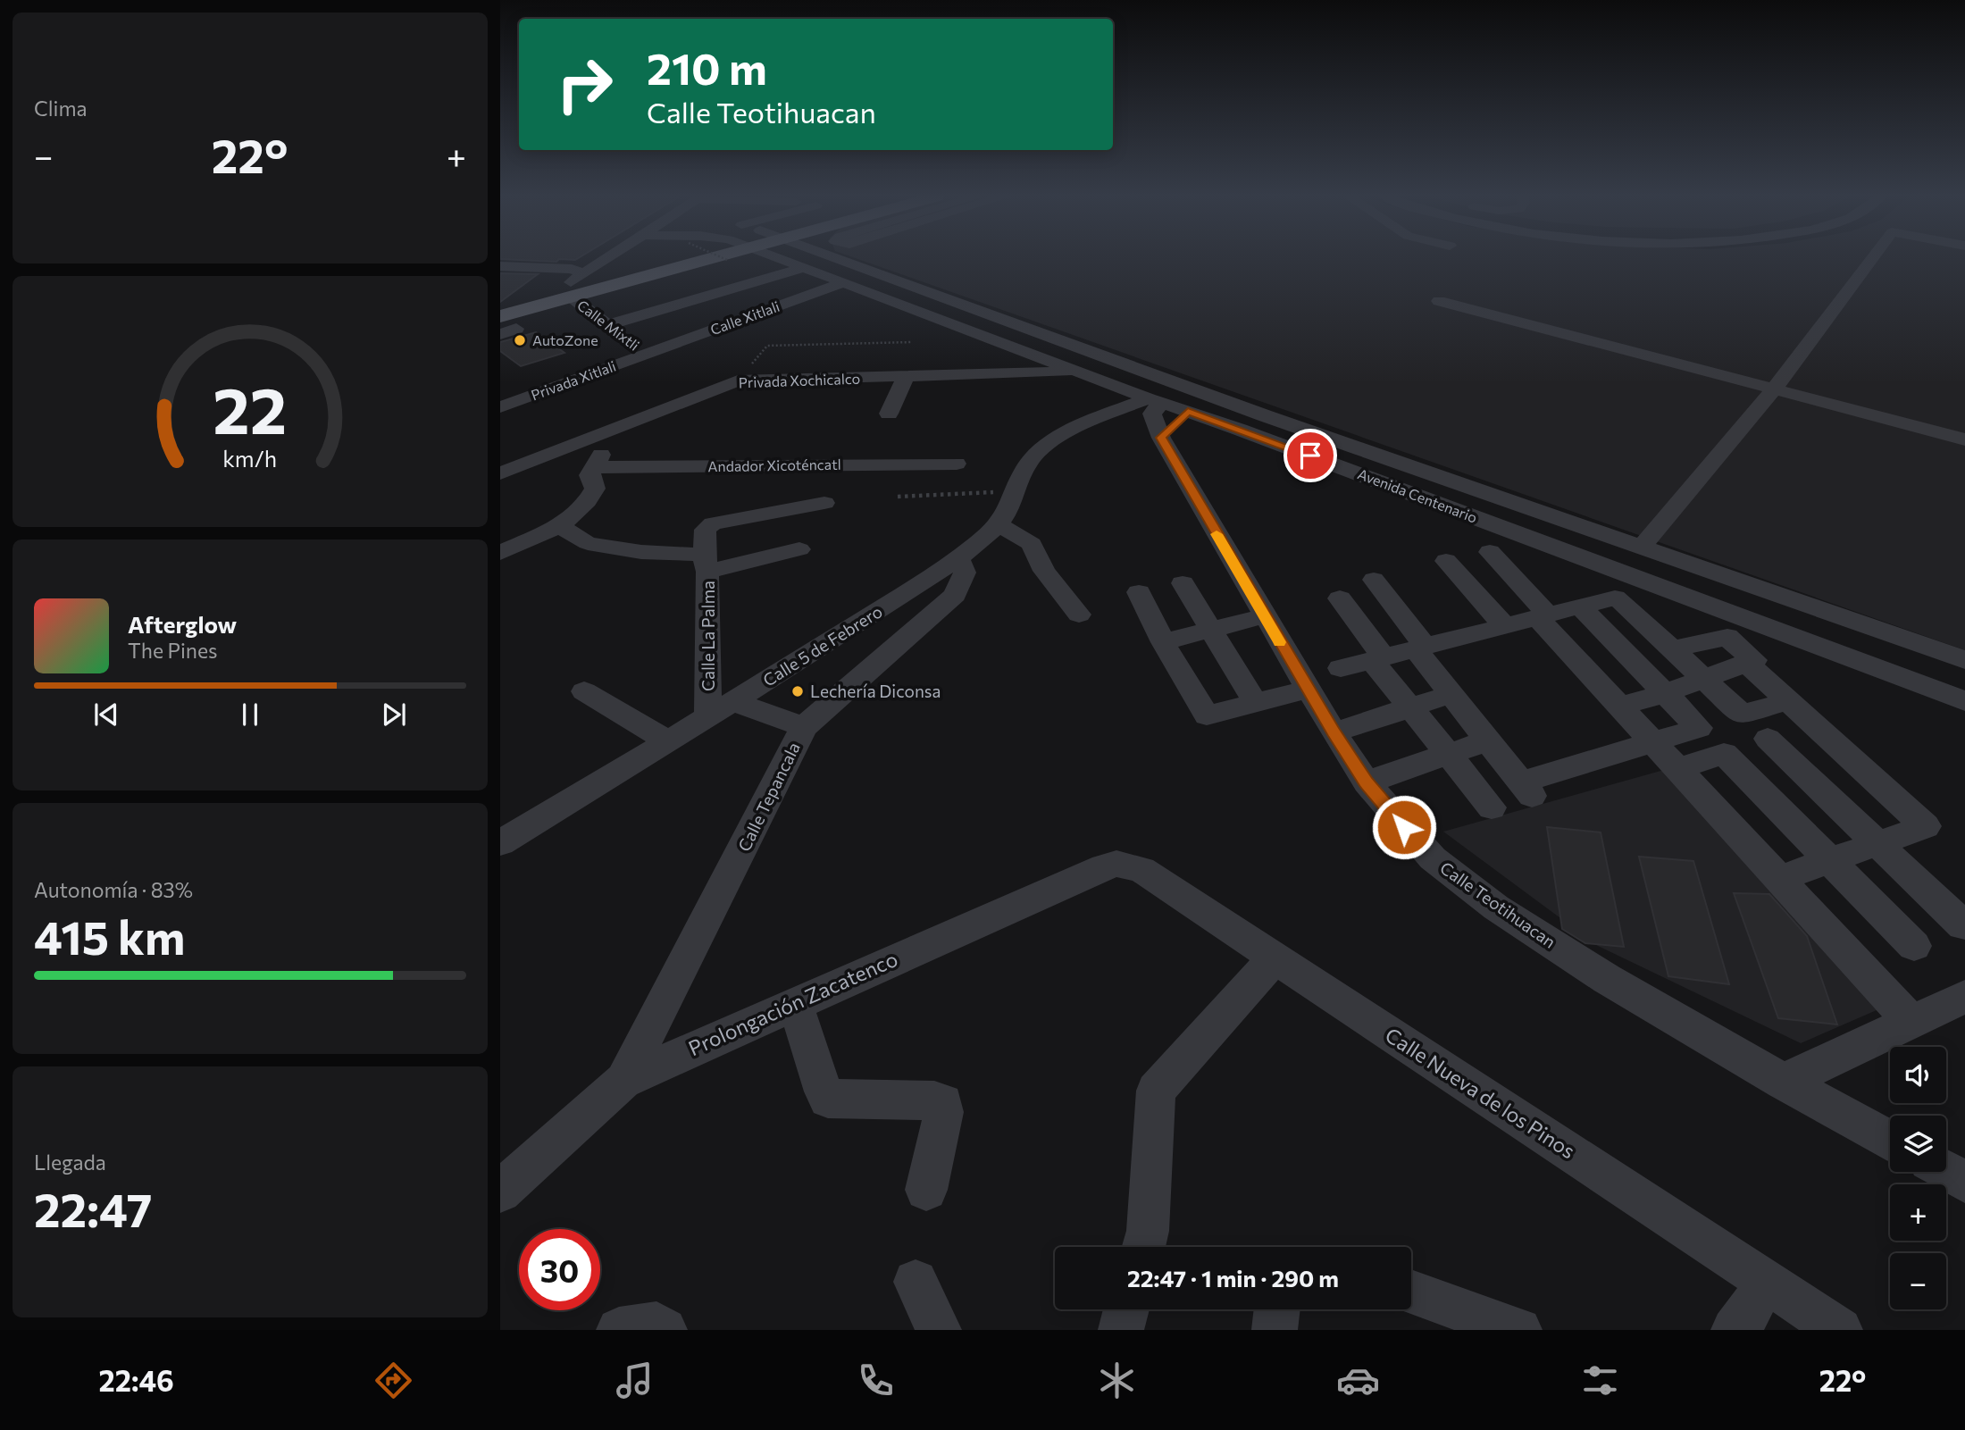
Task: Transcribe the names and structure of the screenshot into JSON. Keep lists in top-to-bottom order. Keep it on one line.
{"streets":{"street":["Calle Xitlali","Calle Mixtli","Privada Xitlali","Privada Xochicalco","Andador Xicoténcatl","Avenida Centenario","Calle La Palma","Calle 5 de Febrero","Calle Tepancala","Calle Teotihuacan","Prolongación Zacatenco","Calle Nueva de los Pinos"]},"crossings":[["Calle Xitlali","Calle Mixtli"],["Calle Xitlali","Privada Xitlali"],["Calle Xitlali","Avenida Centenario"],["Calle Mixtli","Privada Xitlali"],["Privada Xochicalco","Avenida Centenario"],["Avenida Centenario","Calle 5 de Febrero"],["Avenida Centenario","Calle Teotihuacan"],["Calle La Palma","Calle 5 de Febrero"],["Calle 5 de Febrero","Calle Tepancala"],["Calle 5 de Febrero","Calle Teotihuacan"],["Calle Tepancala","Prolongación Zacatenco"],["Prolongación Zacatenco","Calle Nueva de los Pinos"]],"places":["AutoZone","Lechería Diconsa"],"page":{"tile":["Clima",["Autonomía · 83%","415 km"],["Llegada","22:47"]],"turn":["210 m","Calle Teotihuacan"],"heat":["−","22°","+"],"song":["Afterglow","The Pines"],"map_buttons":["+","−"],"limit":"30","trip":"22:47 · 1 min · 290 m","tabs":["22:46","22°"],"gauge":["22","km/h"]}}
